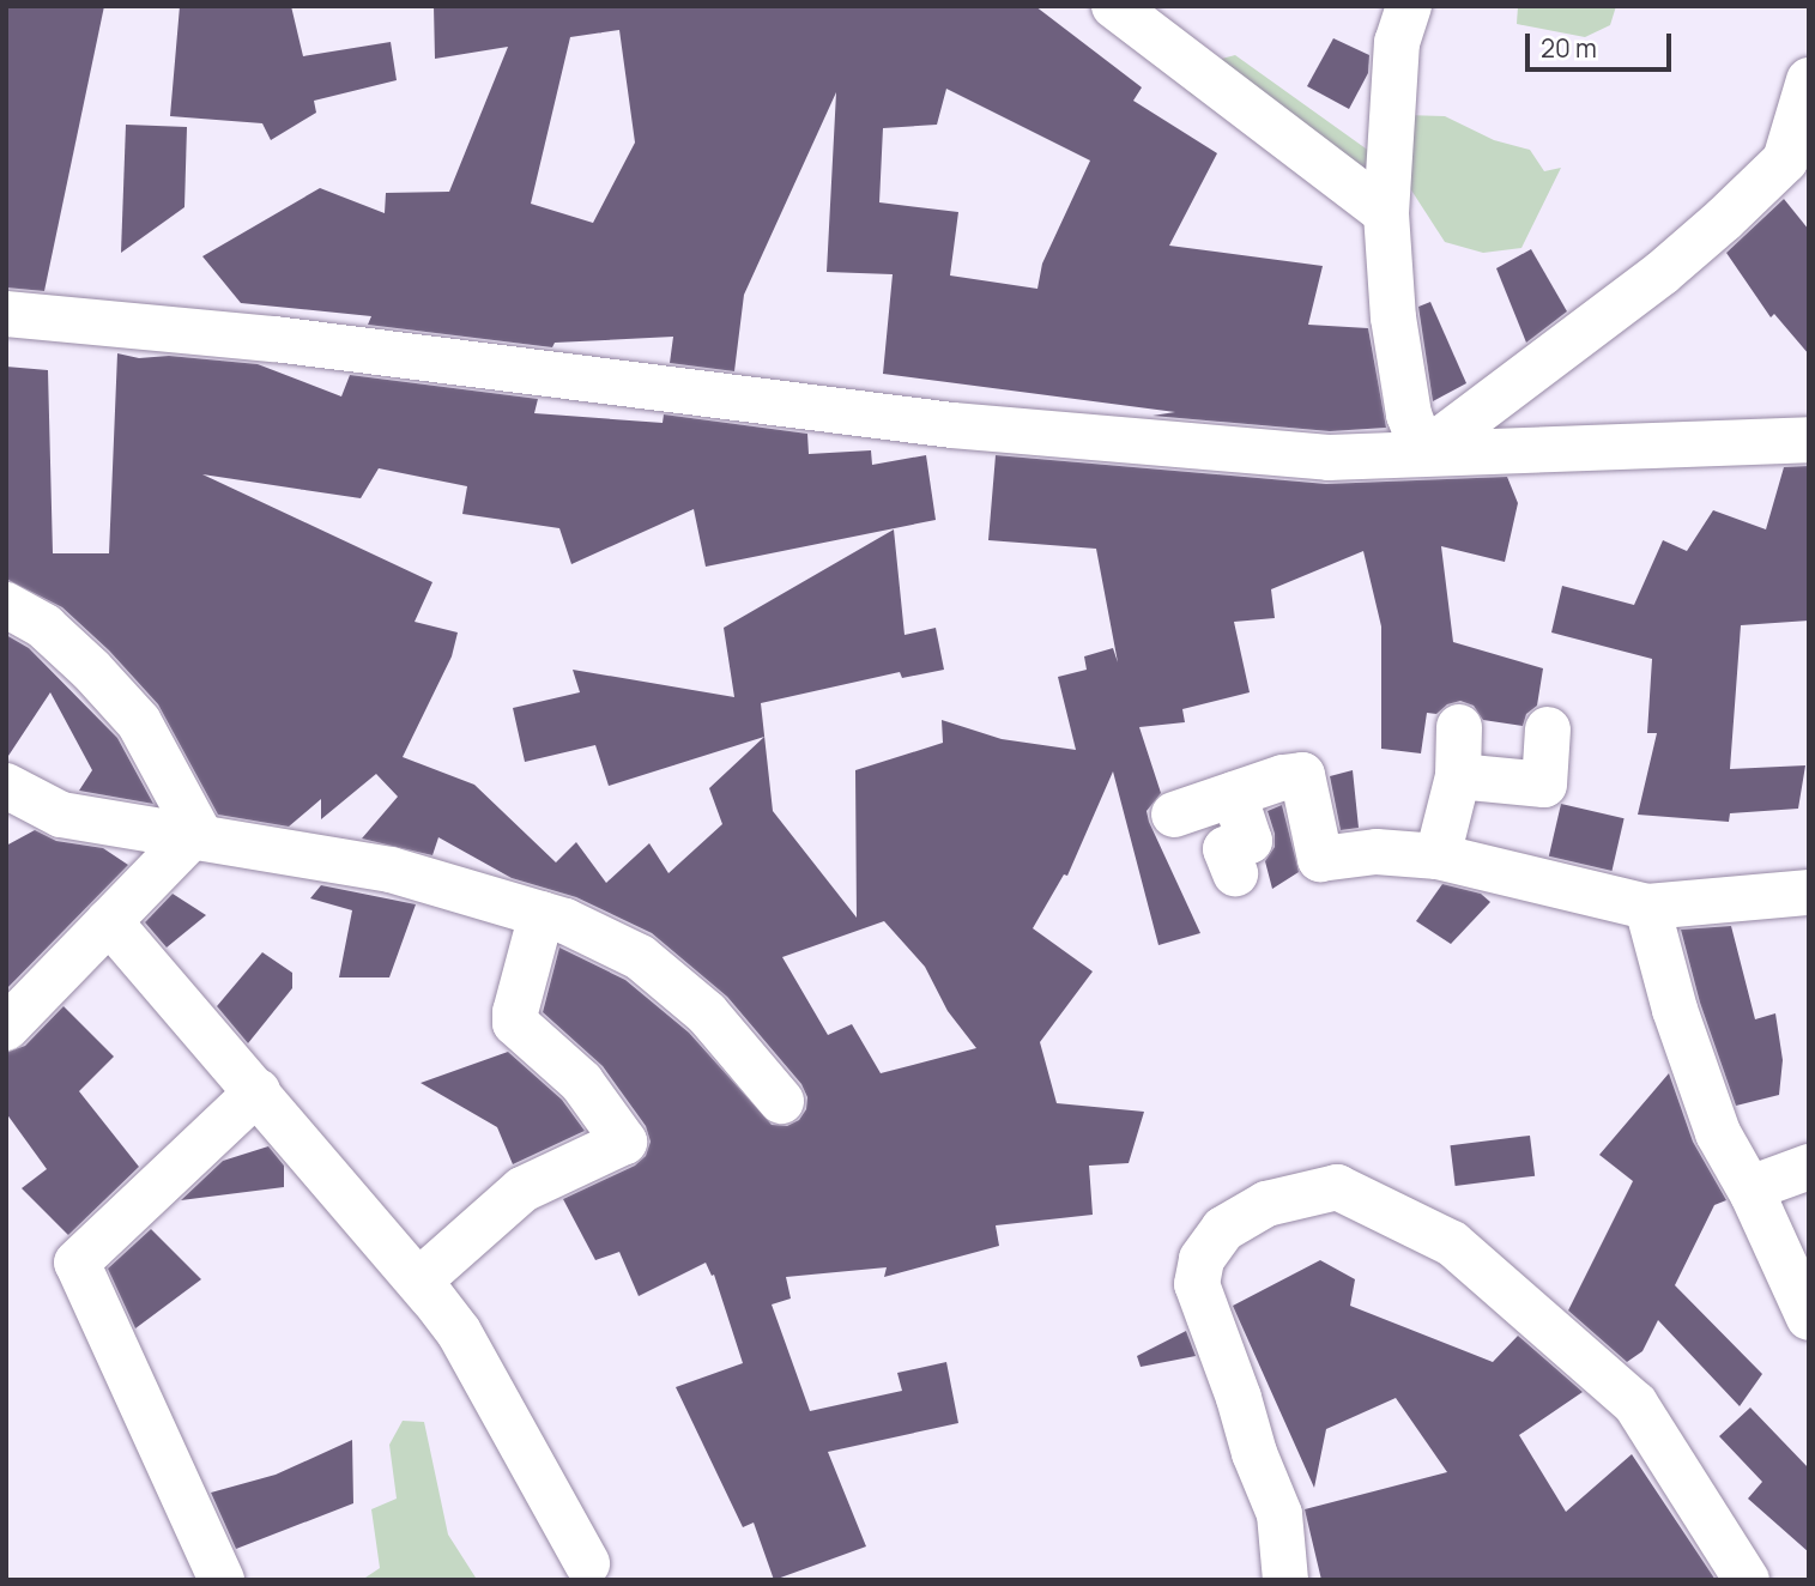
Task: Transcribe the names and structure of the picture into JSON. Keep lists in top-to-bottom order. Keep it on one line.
{"scale_bar":"20 m"}
